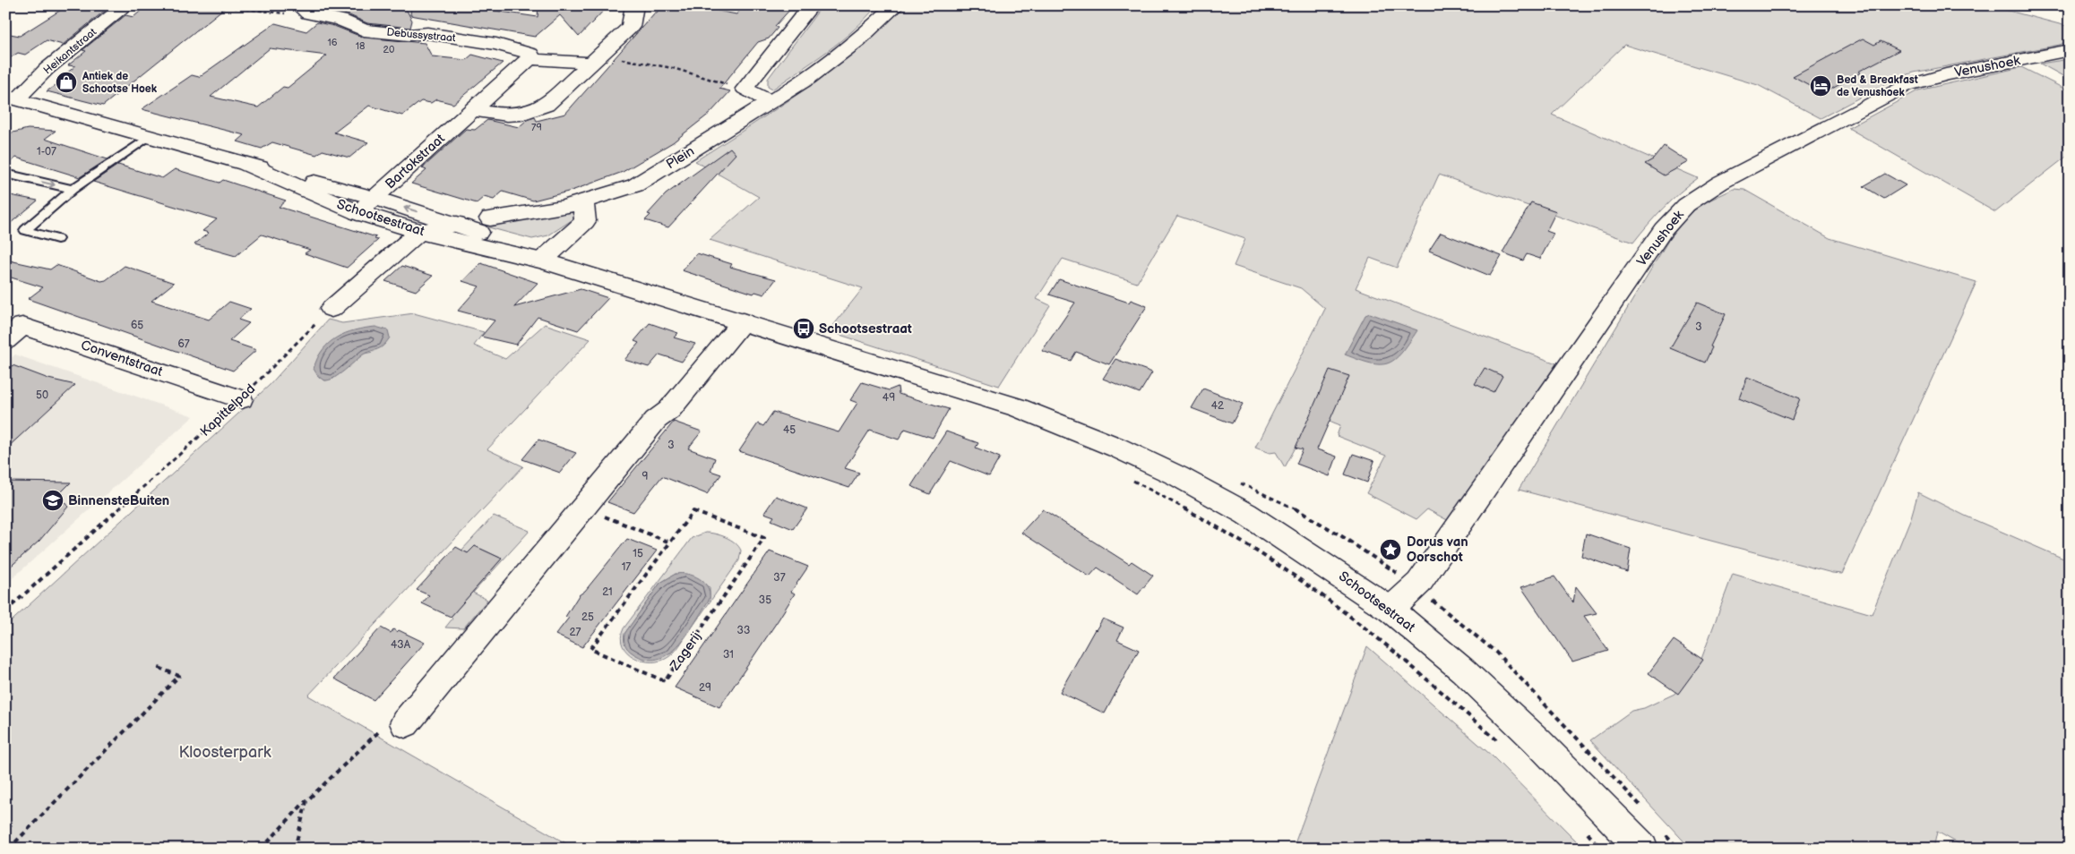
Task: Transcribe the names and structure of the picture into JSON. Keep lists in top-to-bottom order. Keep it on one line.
{"streets":{"street":["Debussystraat","Heikantstraat","Venushoek","Plein","Bartokstraat","Schootsestraat","Conventstraat"],"path":["Kapittelpad","Zagerij"]},"crossings":[["Debussystraat","Bartokstraat"],["Heikantstraat","Schootsestraat"],["Venushoek","Schootsestraat"],["Bartokstraat","Schootsestraat"],["Conventstraat","Kapittelpad"]],"parks":["Kloosterpark"],"places":{"shop":["Antiek de Schootse Hoek"],"hotel":["Bed & Breakfast de Venushoek"],"bus stop":["Schootsestraat"],"school or university":["BinnensteBuiten"],"place":["Dorus van Oorschot"]},"house_numbers":["16","18","20","79","1-07","65","3","67","50","49","42","45","3","9","15","17","37","21","35","25","33","27","43A","31","29"]}
